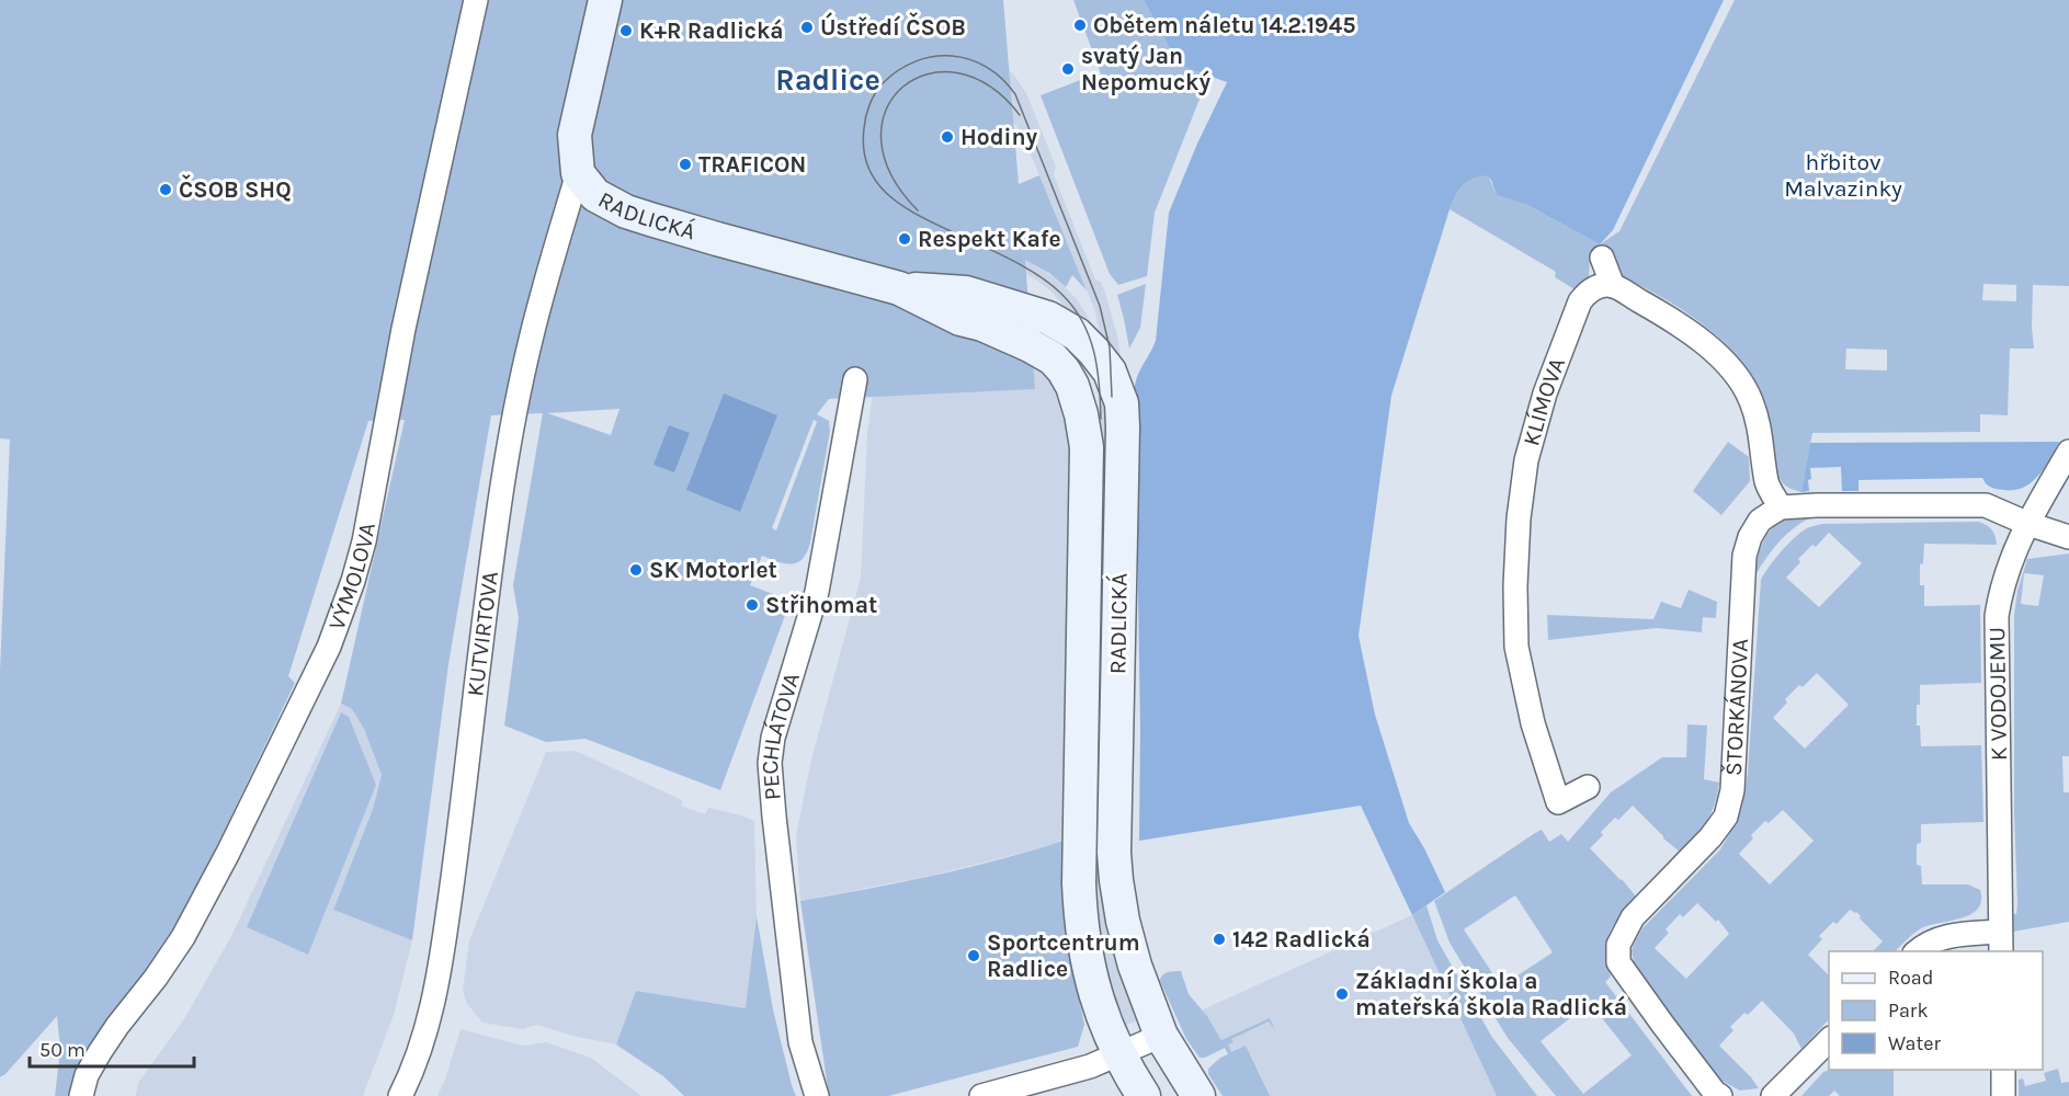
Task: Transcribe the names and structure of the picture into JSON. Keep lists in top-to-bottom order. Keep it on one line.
{"streets":{"main road":["RADLICKÁ"],"street":["KLÍMOVA","VÝMOLOVA","KUTVIRTOVA","K VODOJEMU","ŠTORKÁNOVA","PECHLÁTOVA"]},"crossings":[["RADLICKÁ","KUTVIRTOVA"]],"districts":["Radlice"],"parks":["hřbitov Malvazinky"],"places":["Obětem náletu 14.2.1945","Ústředí ČSOB","K+R Radlická","svatý Jan Nepomucký","Hodiny","TRAFICON","ČSOB SHQ","Respekt Kafe","SK Motorlet","Střihomat","142 Radlická","Sportcentrum Radlice","Základní škola a mateřská škola Radlická"],"legend":["Road","Park","Water"],"scale_bar":"50 m"}
